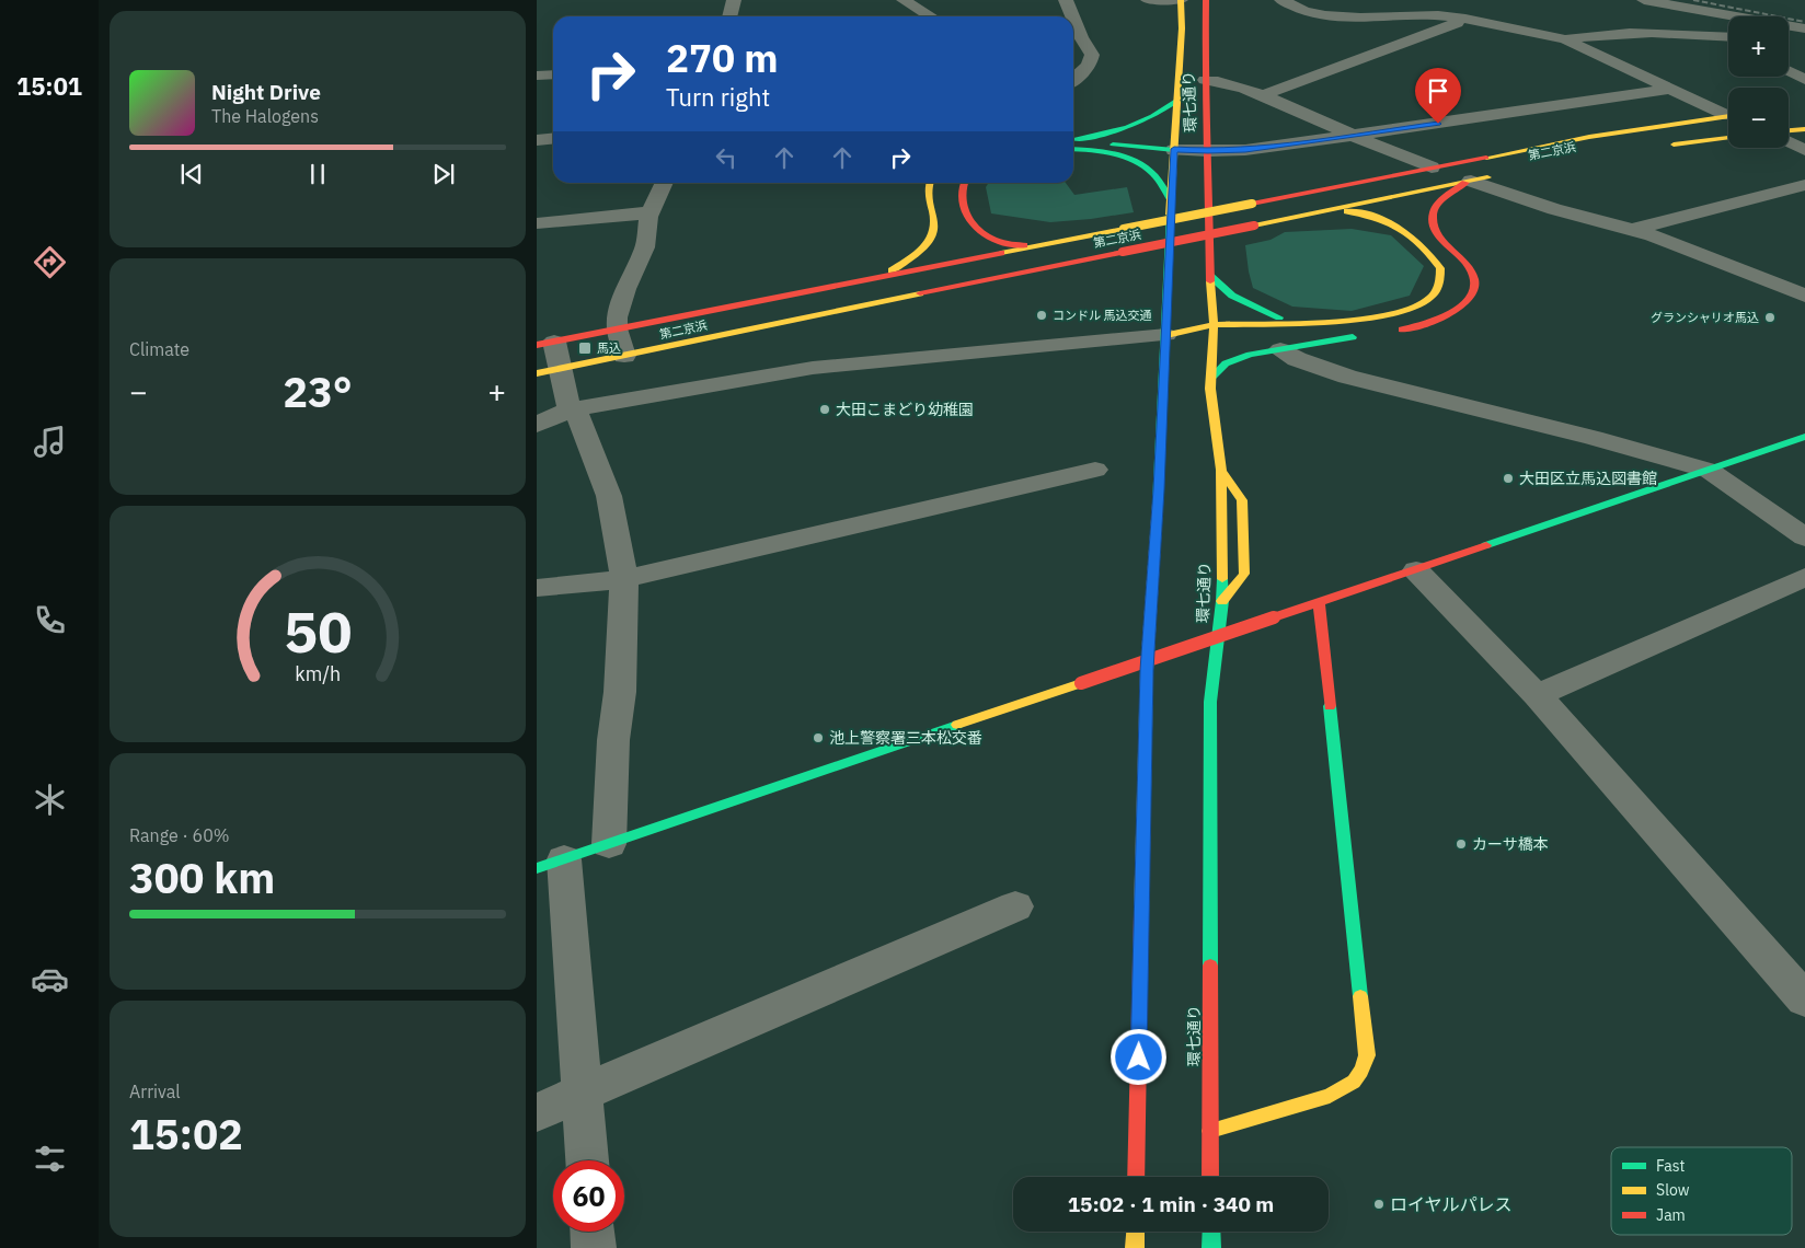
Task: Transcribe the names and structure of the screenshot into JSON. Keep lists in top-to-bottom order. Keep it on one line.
{"streets":{"main road":["環七通り","第二京浜"]},"places":{"other":["コンドル 馬込交通","グランシャリオ馬込","大田こまどり幼稚園","大田区立馬込図書館","池上警察署三本松交番","カーサ橋本","ロイヤルパレス"],"transit":["馬込"]},"legend":["Fast","Slow","Jam"],"page":{"tabs":"15:01","map_buttons":["+","−"],"turn":["270 m","Turn right"],"song":["Night Drive","The Halogens"],"tile":["Climate",["Range · 60%","300 km"],["Arrival","15:02"]],"heat":["−","23°","+"],"limit":"60","trip":"15:02 · 1 min · 340 m","gauge":["50","km/h"]}}
